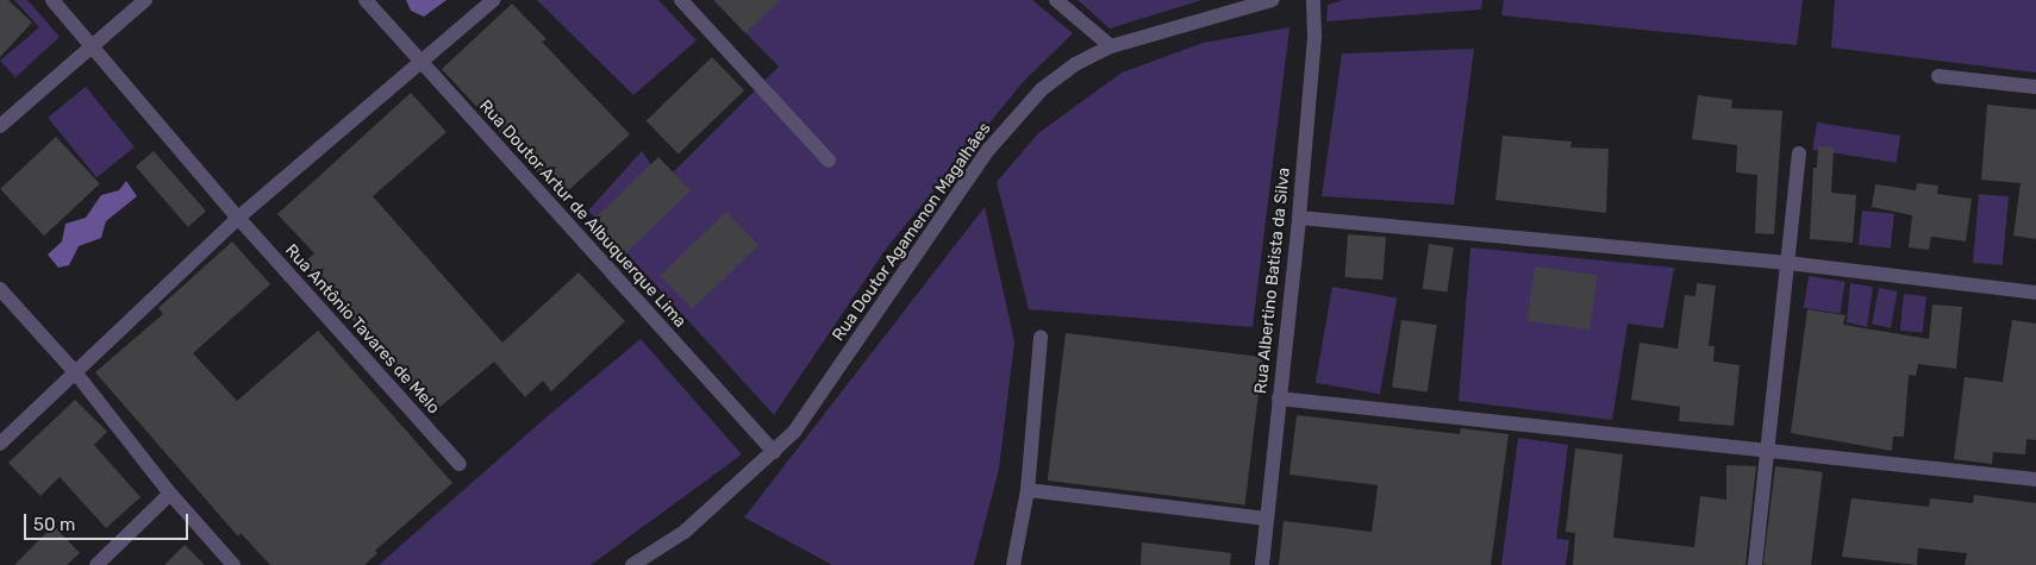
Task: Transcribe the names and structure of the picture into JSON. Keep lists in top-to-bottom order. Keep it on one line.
{"streets":{"street":["Rua Doutor Artur de Albuquerque Lima","Rua Doutor Agamenon Magalhães","Rua Albertino Batista da Silva","Rua Antônio Tavares de Melo"]},"crossings":[["Rua Doutor Artur de Albuquerque Lima","Rua Doutor Agamenon Magalhães"]],"scale_bar":"50 m"}
